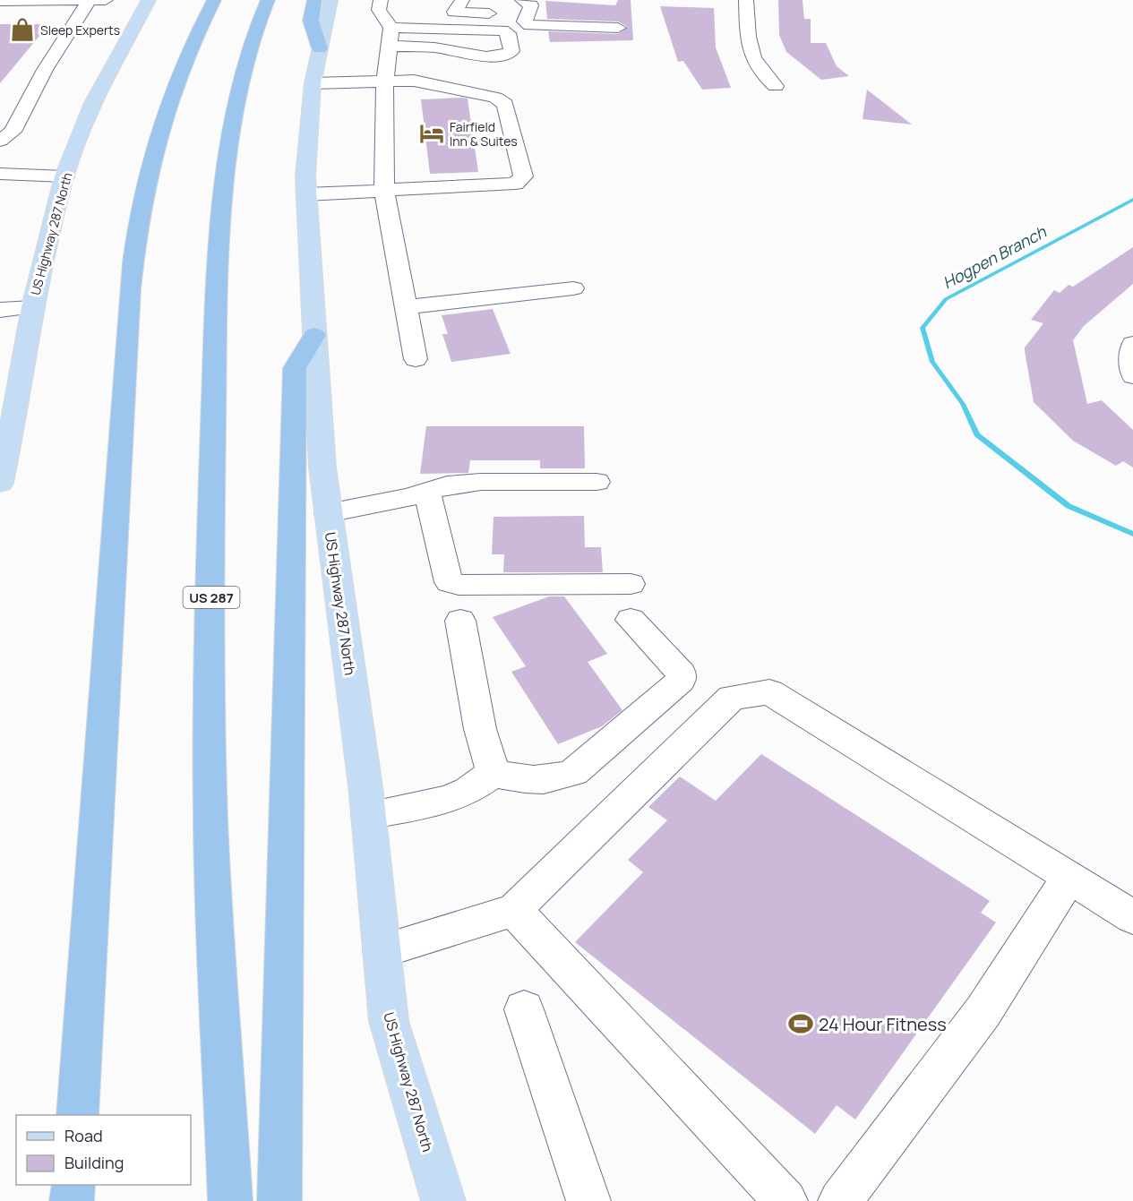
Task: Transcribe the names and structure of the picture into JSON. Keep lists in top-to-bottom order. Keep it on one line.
{"streets":{"highway":["US 287"],"main road":["US Highway 287 North"]},"water":["Hogpen Branch"],"places":{"shop":["Sleep Experts"],"hotel":["Fairfield Inn & Suites"],"sports":["24 Hour Fitness"]},"legend":["Road","Building"]}
